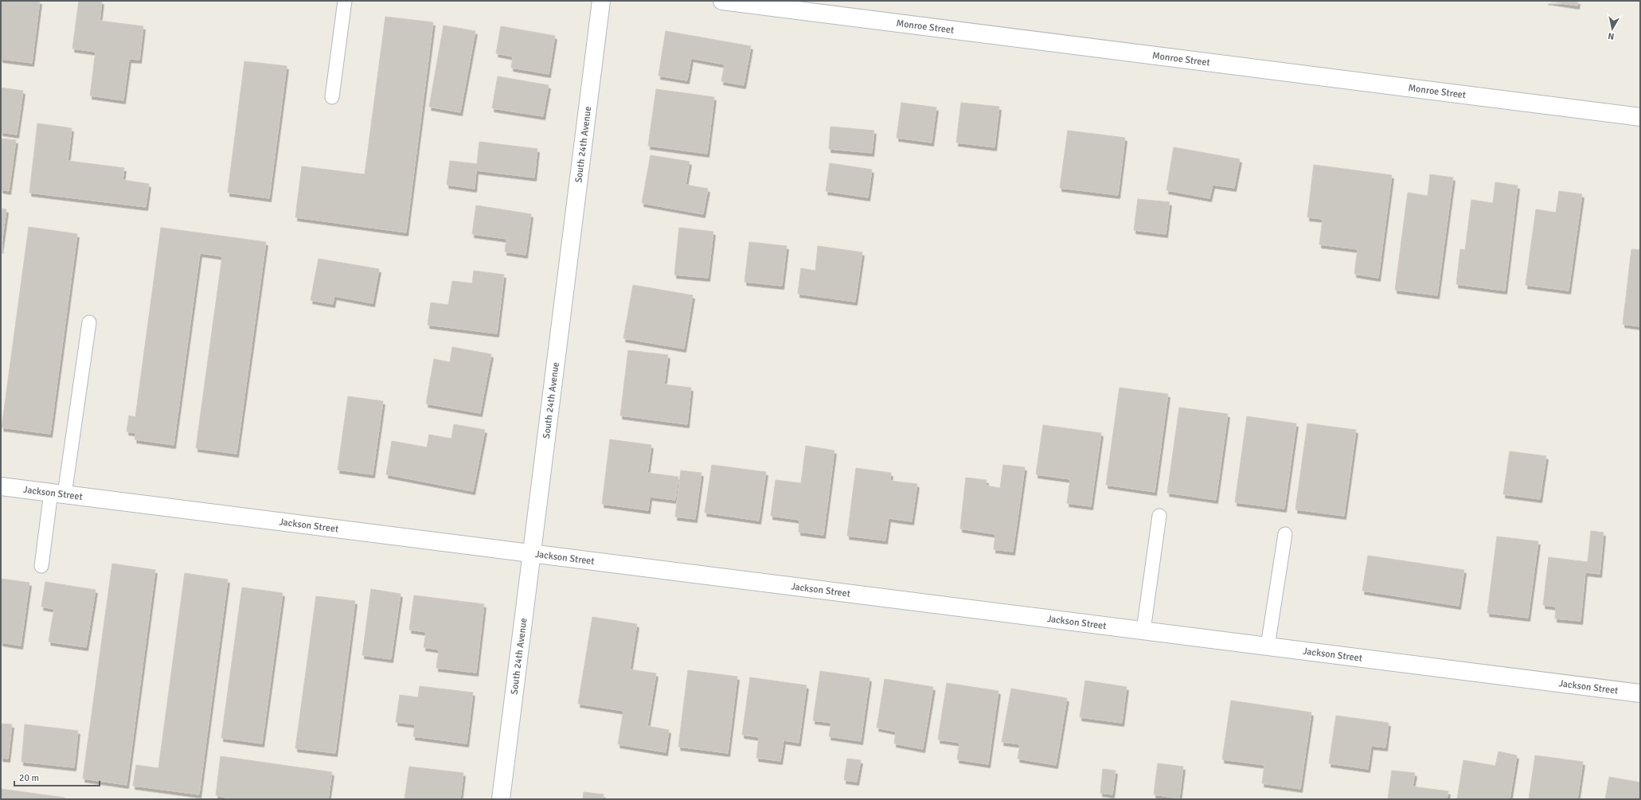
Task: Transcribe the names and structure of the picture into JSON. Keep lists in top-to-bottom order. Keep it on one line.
{"streets":{"street":["Monroe Street","South 24th Avenue","Jackson Street"]},"crossings":[["South 24th Avenue","Jackson Street"]],"scale_bar":"20 m","north":"bottom"}
